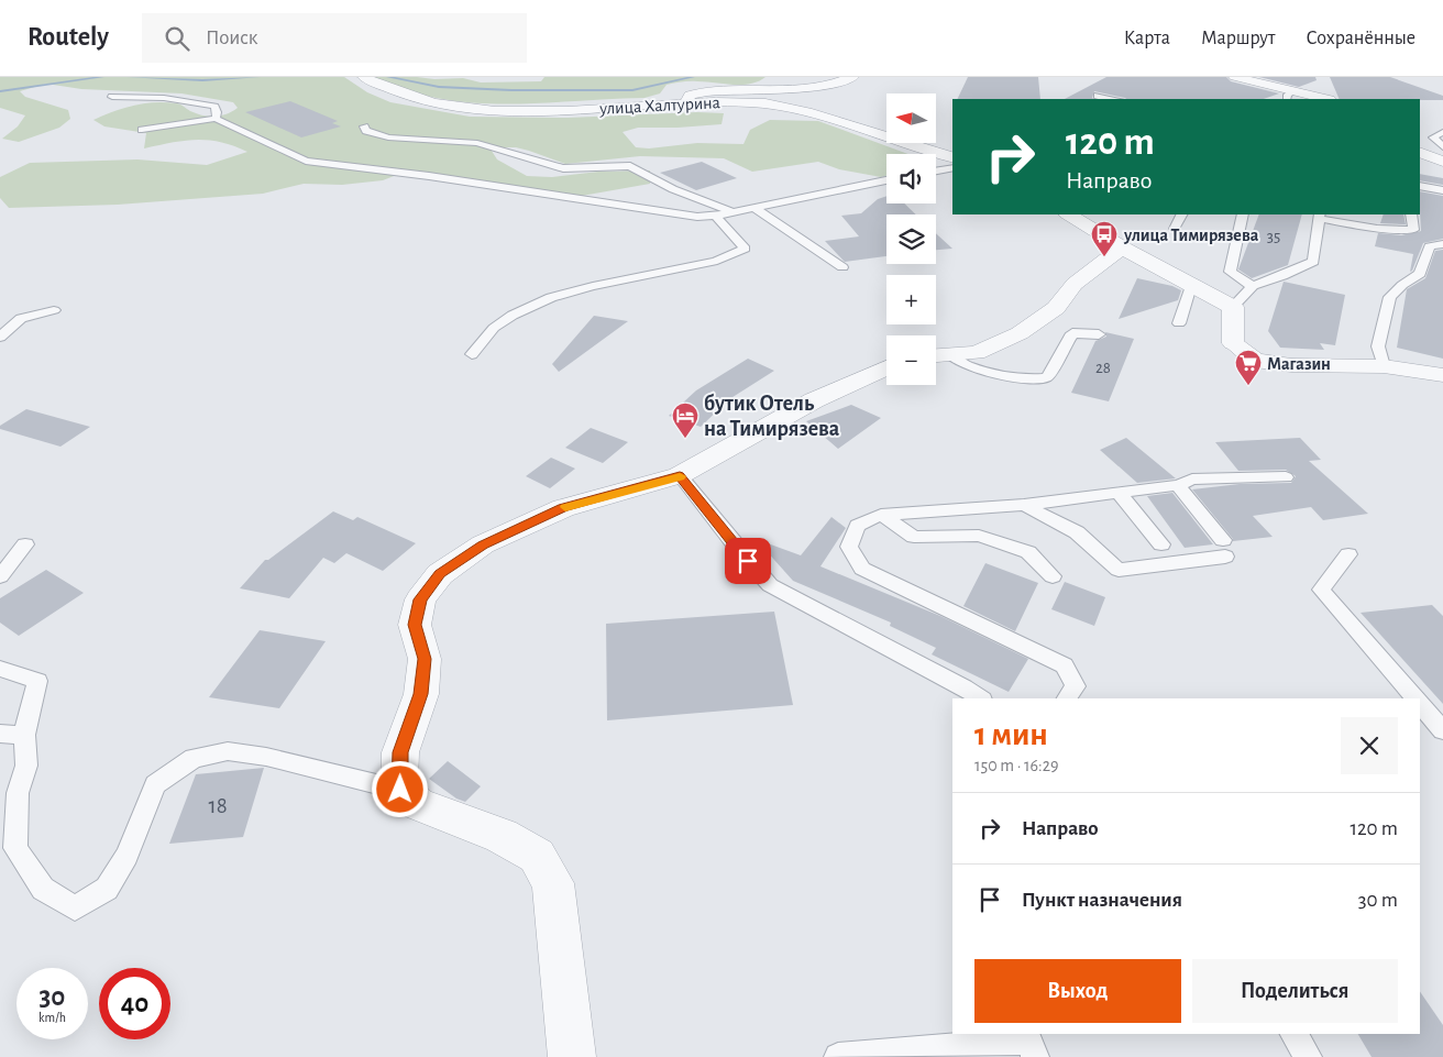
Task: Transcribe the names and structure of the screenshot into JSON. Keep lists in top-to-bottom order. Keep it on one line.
{"streets":{"street":["улица Халтурина"]},"places":{"bus stop":["улица Тимирязева"],"supermarket":["Магазин"],"hotel":["бутик Отель на Тимирязева"]},"house_numbers":["35","28","18"],"north":"left","page":{"header":"Routely","search":"Поиск","nav":["Карта","Маршрут","Сохранённые"],"map_buttons":["+","−"],"turn":["120 m","Направо"],"heading":["1 мин","150 m · 16:29"],"list":[{"name":"Направо","value":"120 m"},{"name":"Пункт назначения","value":"30 m"}],"buttons":["Выход","Поделиться"],"speed":"30 km/h","limit":"40"}}
